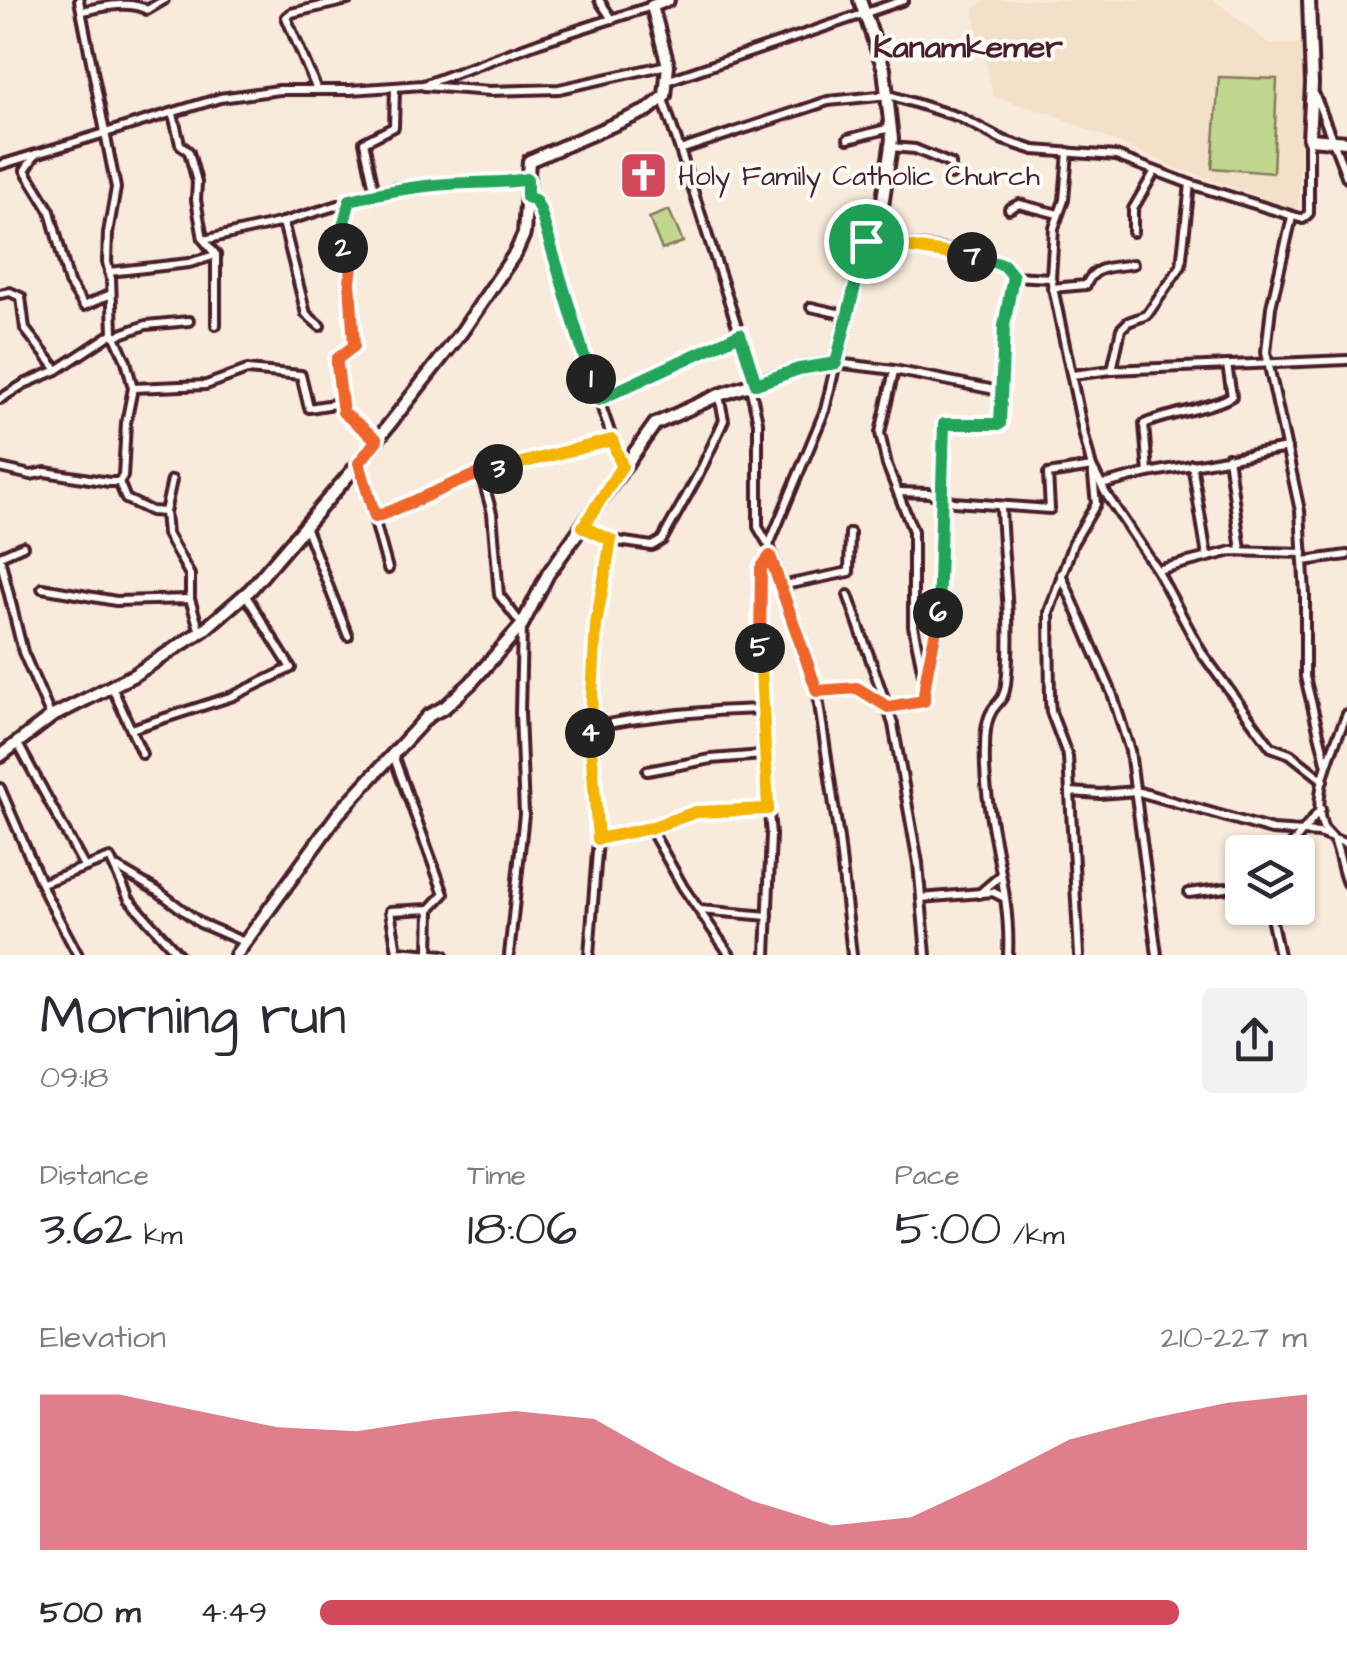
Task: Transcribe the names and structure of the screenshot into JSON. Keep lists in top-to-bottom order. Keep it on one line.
{"districts":["Kanamkemer"],"places":{"church":["Holy Family Catholic Church"]},"page":{"pins":["2","7","1","3","6","5","4"],"heading":["Morning run","09:18"],"stats":[["Distance","3.62 km"],["Time","18:06"],["Pace","5:00 /km"]],"chart":["Elevation","210–227 m"],"list":[{"name":"500 m","note":"4:49"}]}}
